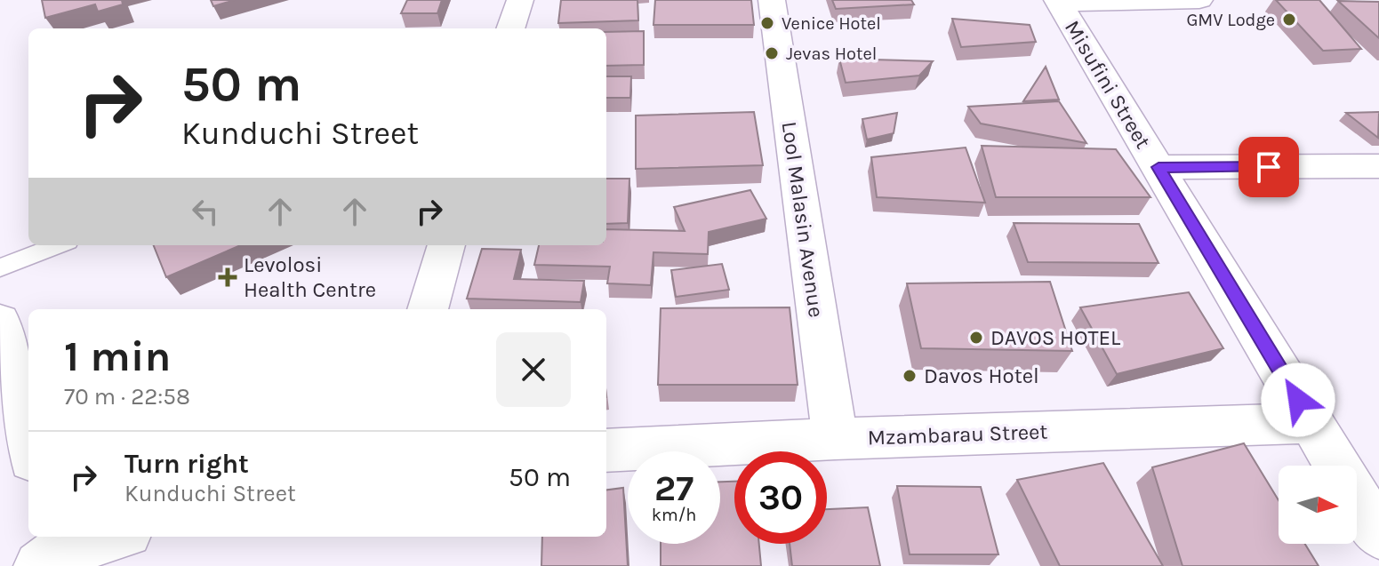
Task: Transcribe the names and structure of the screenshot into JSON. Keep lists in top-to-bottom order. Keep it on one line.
{"streets":{"street":["Misufini Street","Lool Malasin Avenue","Mzambarau Street"]},"crossings":[["Misufini Street","Mzambarau Street"],["Lool Malasin Avenue","Mzambarau Street"]],"places":{"other":["GMV Lodge","Venice Hotel","Jevas Hotel","DAVOS HOTEL","Davos Hotel"],"health":["Levolosi Health Centre"]},"north":"right","page":{"turn":["50 m","Kunduchi Street"],"heading":["1 min","70 m · 22:58"],"list":[{"name":"Turn right","note":"Kunduchi Street","value":"50 m"}],"speed":"27 km/h","limit":"30"}}
